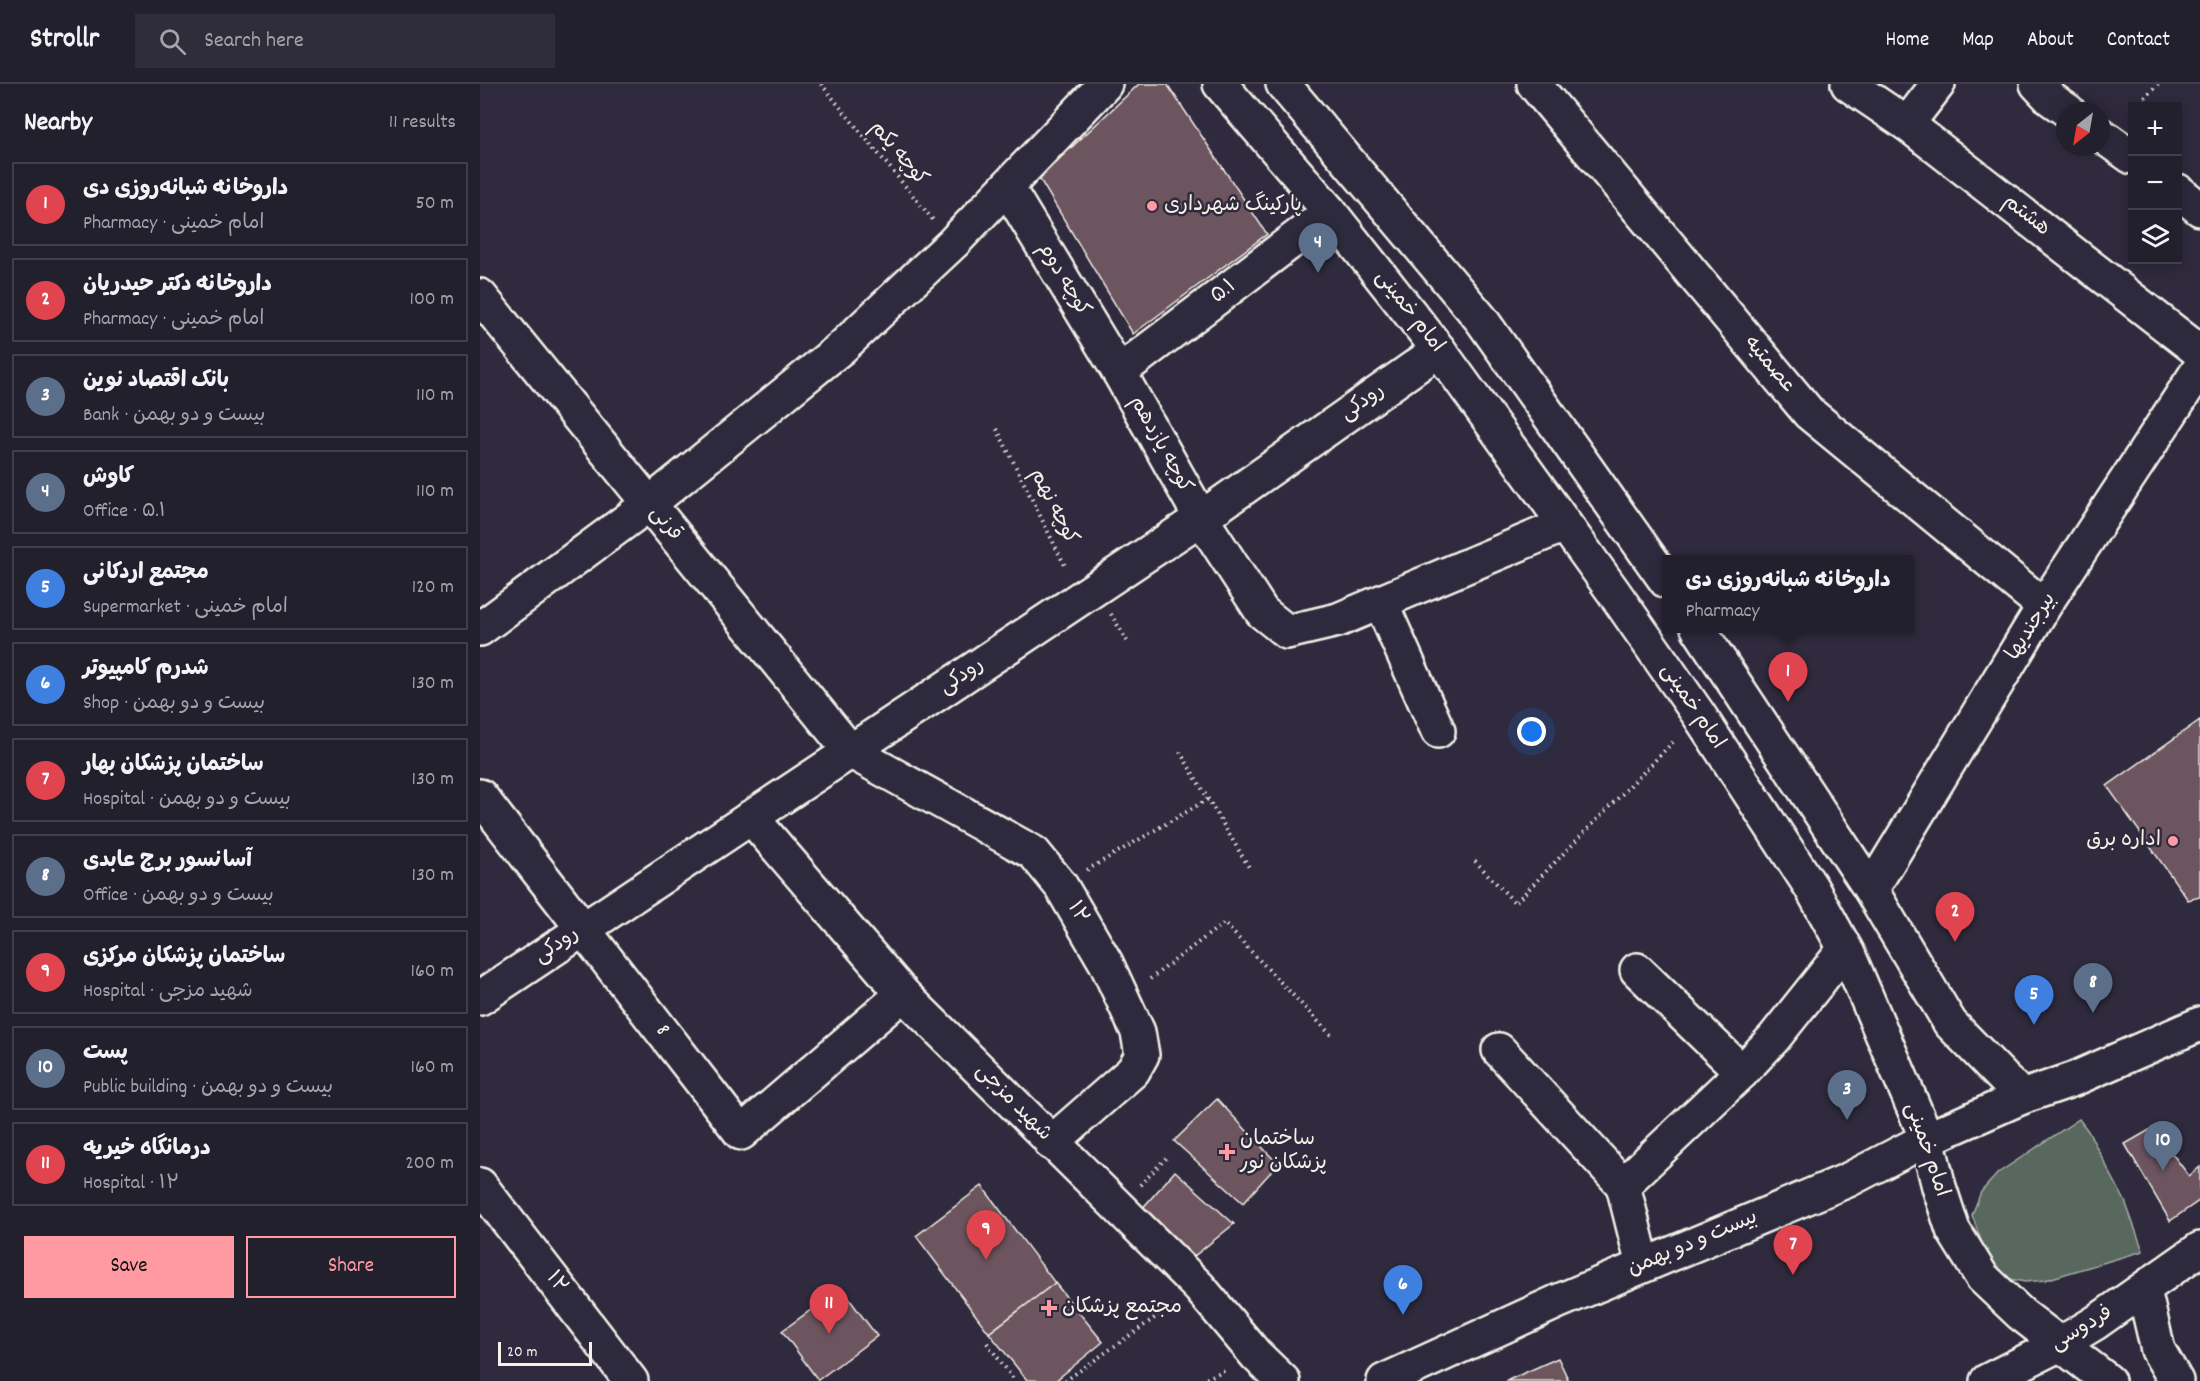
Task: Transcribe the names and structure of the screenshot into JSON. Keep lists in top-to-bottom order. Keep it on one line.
{"streets":{"street":["هشتم","کوچه دوم","۵.۱","امام خمینی","عصمتیه","رودکی","کوچه یازدهم","قرنی","بیرجندیها","۱۲","8","شهید مزجی","بیست و دو بهمن","فردوسی"],"path":["کوچه یکم","کوچه نهم"]},"crossings":[["کوچه دوم","۵.۱"],["کوچه دوم","کوچه یازدهم"],["۵.۱","امام خمینی"],["۵.۱","کوچه یازدهم"],["امام خمینی","رودکی"],["امام خمینی","بیست و دو بهمن"],["امام خمینی","فردوسی"],["عصمتیه","بیرجندیها"],["رودکی","کوچه یازدهم"],["رودکی","کوچه نهم"],["رودکی","قرنی"],["رودکی","۱۲"],["رودکی","8"],["رودکی","شهید مزجی"],["قرنی","۱۲"],["۱۲","شهید مزجی"],["8","شهید مزجی"]],"places":{"other":["پارکینگ شهرداری","اداره برق"],"health":["ساختمان پزشکان نور","مجتمع پزشکان"]},"scale_bar":"20 m","north":"bottom left","page":{"header":"Strollr","search":"Search here","nav":["Home","Map","About","Contact"],"heading":["Nearby","11 results"],"map_buttons":["+","−"],"list":[{"mark":"1","name":"داروخانه شبانه‌روزی دی","note":"Pharmacy · امام خمینی","value":"50 m"},{"mark":"2","name":"داروخانه دکتر حیدریان","note":"Pharmacy · امام خمینی","value":"100 m"},{"mark":"3","name":"بانک اقتصاد نوین","note":"Bank · بیست و دو بهمن","value":"110 m"},{"mark":"4","name":"کاوش","note":"Office · ۵.۱","value":"110 m"},{"mark":"5","name":"مجتمع اردکانی","note":"Supermarket · امام خمینی","value":"120 m"},{"mark":"6","name":"شدرم کامپیوتر","note":"Shop · بیست و دو بهمن","value":"130 m"},{"mark":"7","name":"ساختمان پزشکان بهار","note":"Hospital · بیست و دو بهمن","value":"130 m"},{"mark":"8","name":"آسانسور برج عابدی","note":"Office · بیست و دو بهمن","value":"130 m"},{"mark":"9","name":"ساختمان پزشکان مرکزی","note":"Hospital · شهید مزجی","value":"160 m"},{"mark":"10","name":"پست","note":"Public building · بیست و دو بهمن","value":"160 m"},{"mark":"11","name":"درمانگاه خیریه","note":"Hospital · ۱۲","value":"200 m"}],"pins":["4","1","2","8","5","3","10","9","7","6","11"],"popup":["داروخانه شبانه‌روزی دی","Pharmacy"],"buttons":["Save","Share"],"scale":"20 m"}}
